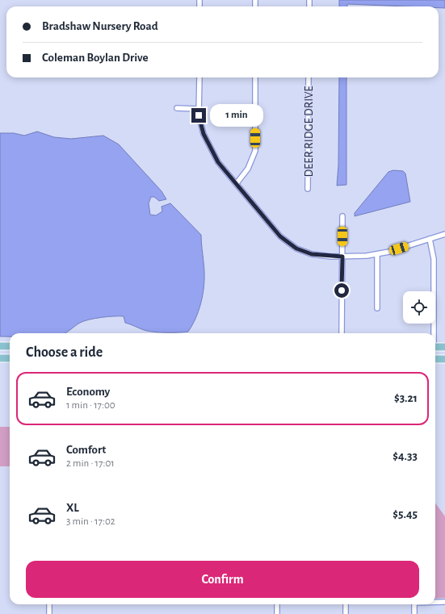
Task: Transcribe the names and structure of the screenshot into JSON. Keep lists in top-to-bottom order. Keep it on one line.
{"streets":{"street":["DEER RIDGE DRIVE"]},"page":{"banner":["Bradshaw Nursery Road","Coleman Boylan Drive"],"bubble":"1 min","heading":"Choose a ride","list":[{"name":"Economy","note":"1 min · 17:00","value":"$3.21"},{"name":"Comfort","note":"2 min · 17:01","value":"$4.33"},{"name":"XL","note":"3 min · 17:02","value":"$5.45"}],"buttons":"Confirm"}}
